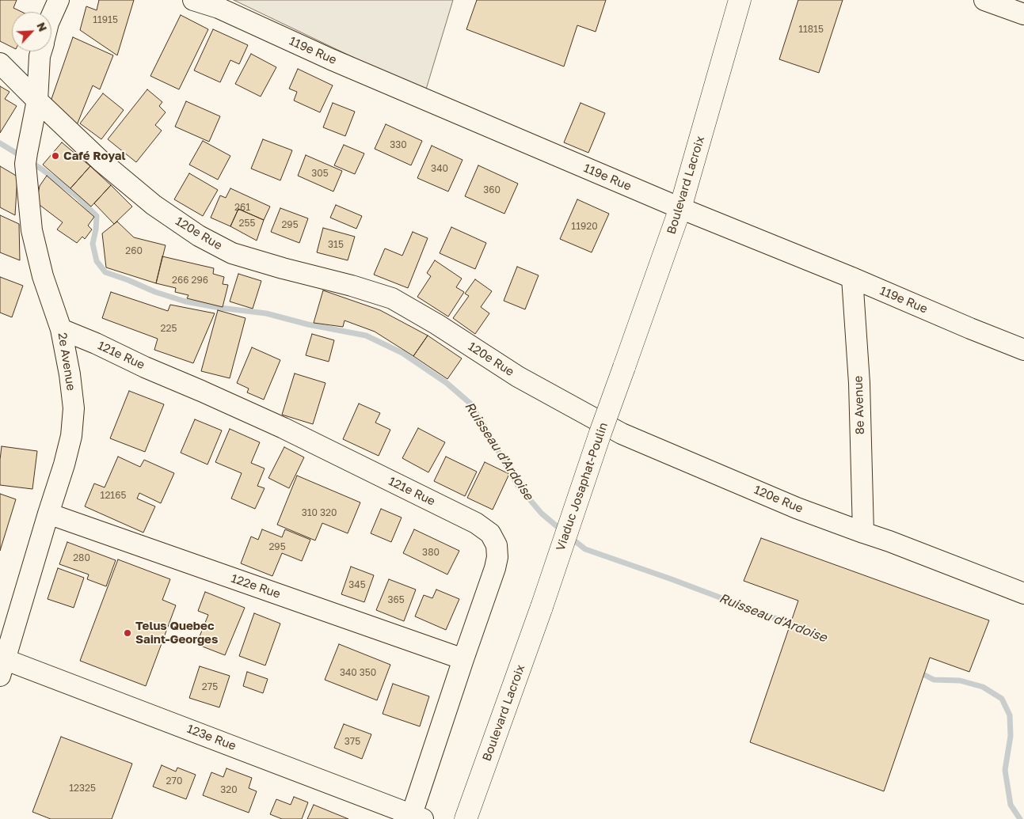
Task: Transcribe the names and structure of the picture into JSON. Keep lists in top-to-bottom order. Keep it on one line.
{"streets":{"main road":["Boulevard Lacroix","Viaduc Josaphat-Poulin"],"street":["119e Rue","120e Rue","121e Rue","2e Avenue","8e Avenue","122e Rue","123e Rue"]},"crossings":[["119e Rue","Boulevard Lacroix"],["119e Rue","8e Avenue"],["Boulevard Lacroix","Viaduc Josaphat-Poulin"],["120e Rue","2e Avenue"],["120e Rue","8e Avenue"],["121e Rue","2e Avenue"],["121e Rue","122e Rue"],["121e Rue","123e Rue"],["2e Avenue","122e Rue"],["2e Avenue","123e Rue"]],"water":["Ruisseau d'Ardoise"],"places":["Café Royal","Telus Quebec Saint-Georges"],"house_numbers":["11915","11815","330","340","305","360","261","255","295","11920","315","260","266 296","225","12165","310 320","295","380","280","345","365","340 350","275","375","270","12325","320"],"north":"top right"}
